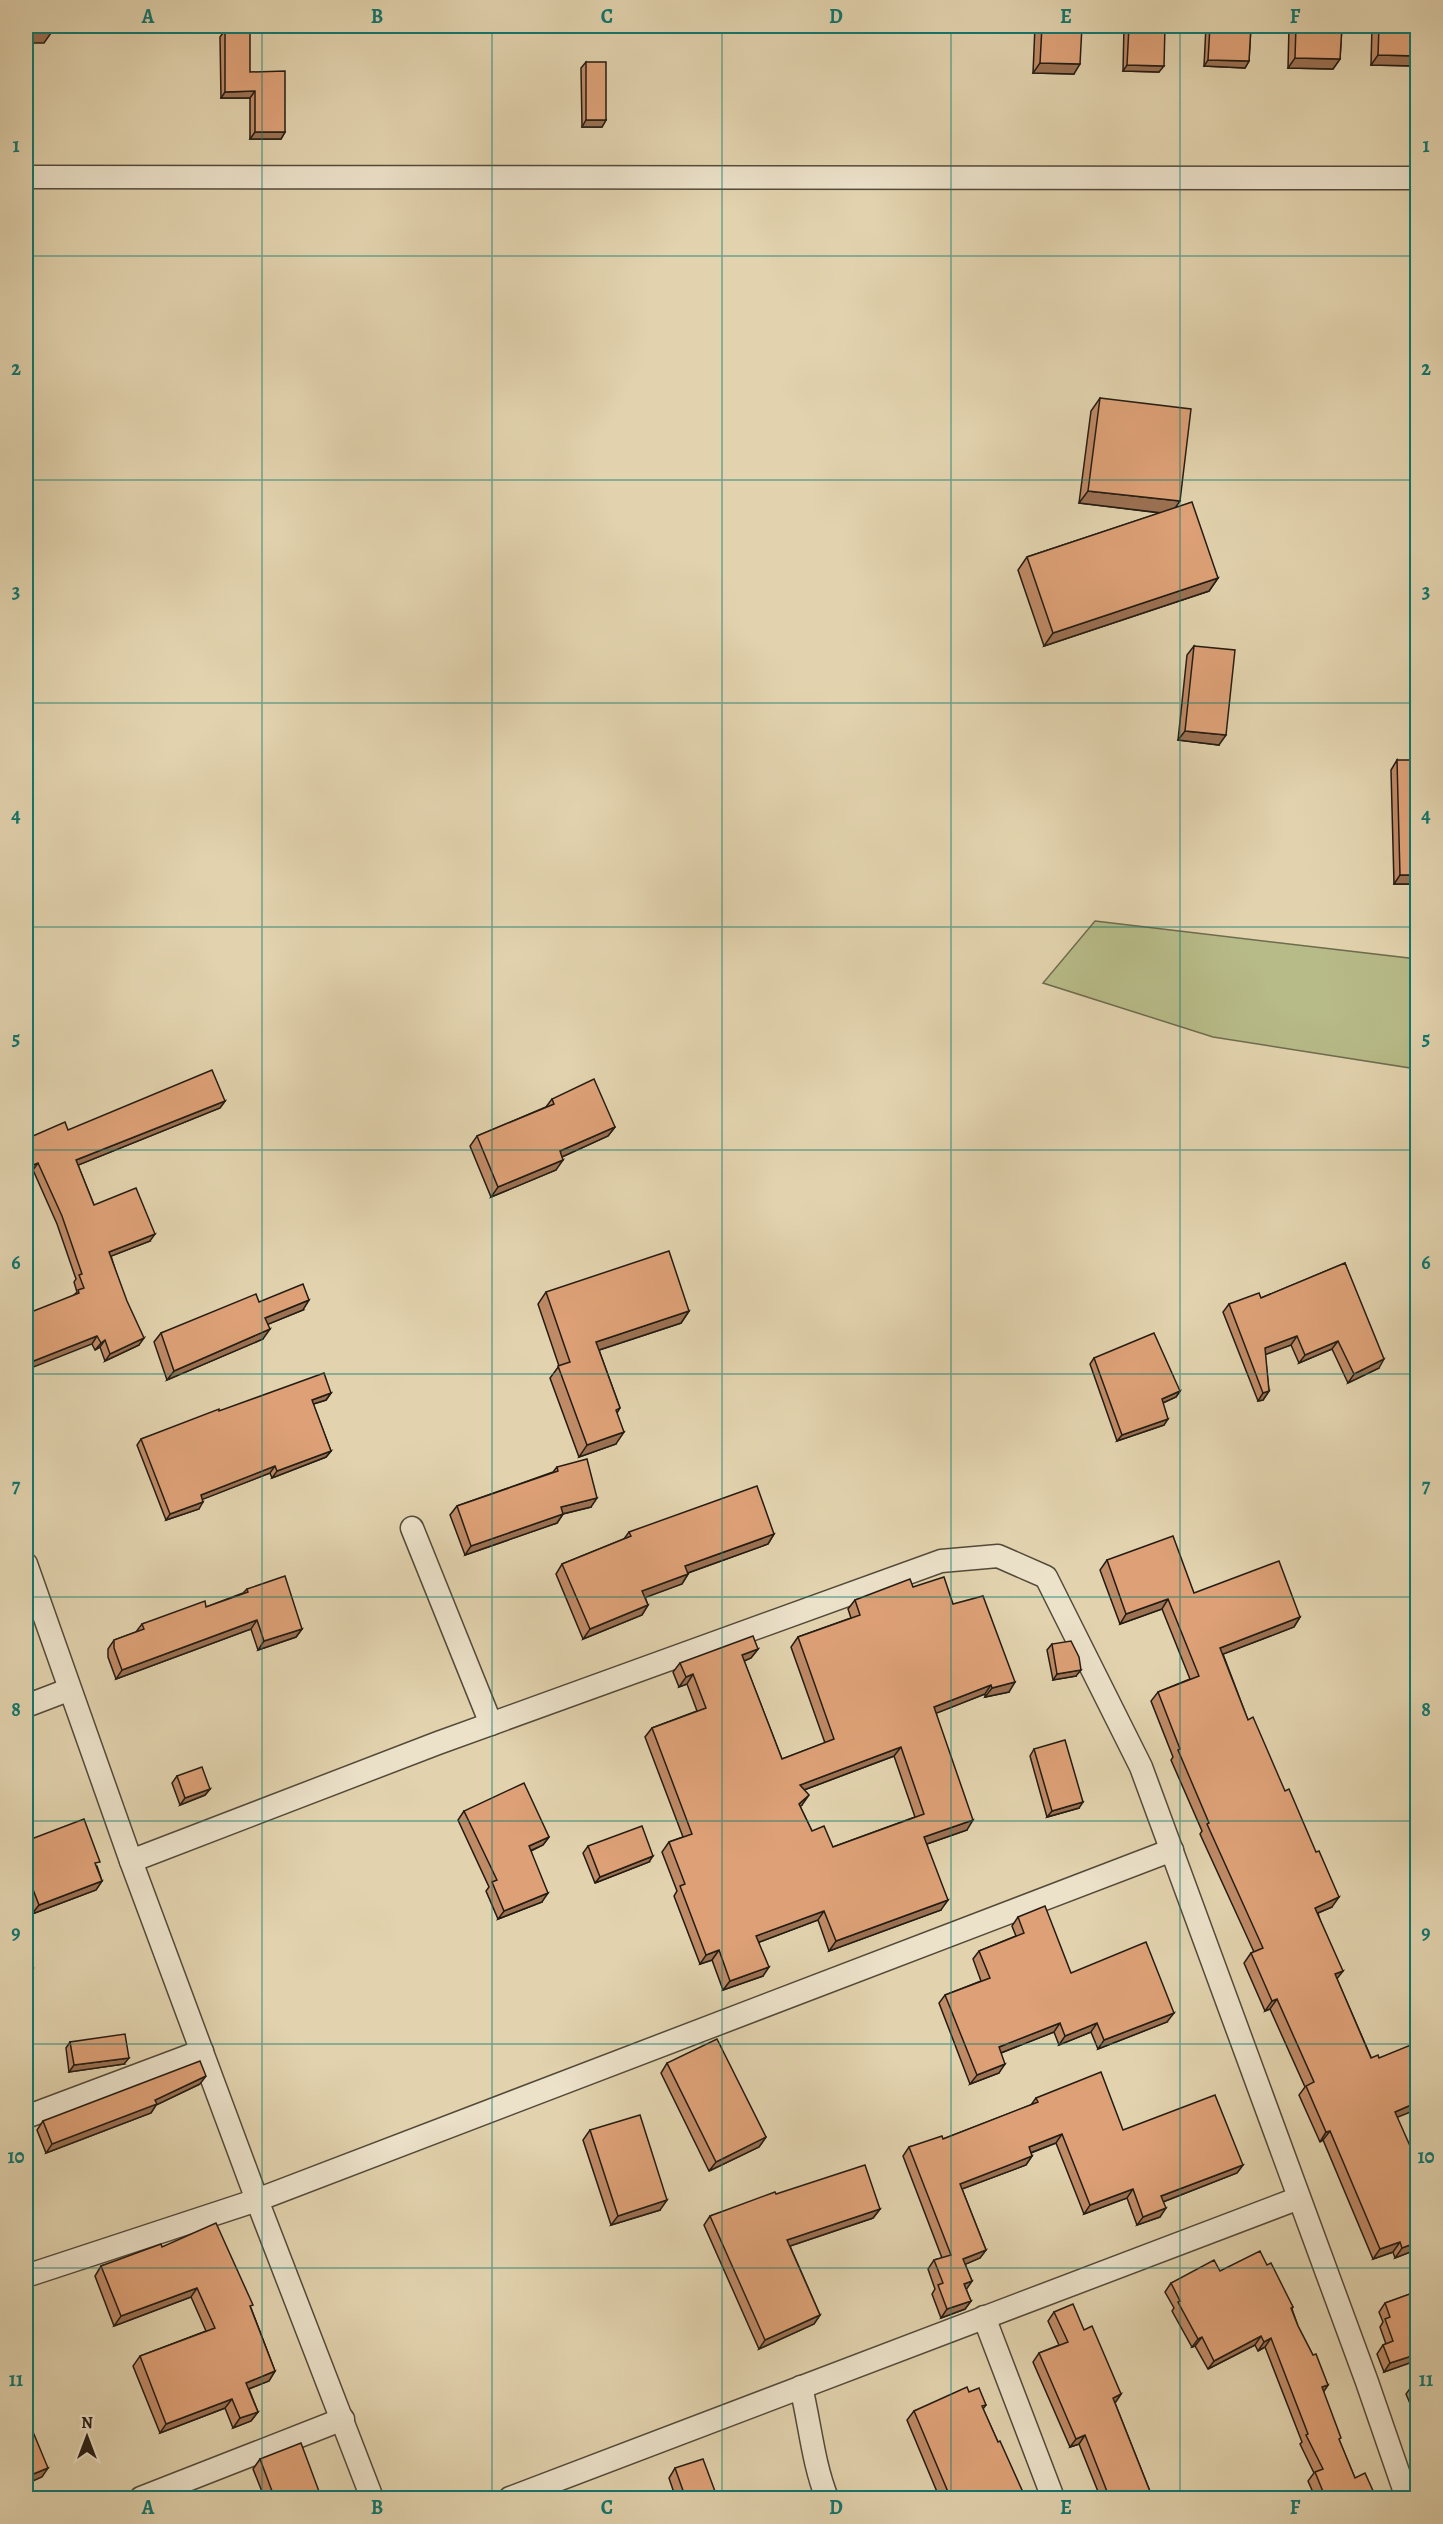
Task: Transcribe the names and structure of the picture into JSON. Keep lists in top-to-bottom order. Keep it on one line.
{"north":"top","grid":{"columns":["A","B","C","D","E","F"],"rows":["1","2","3","4","5","6","7","8","9","10","11"]}}
